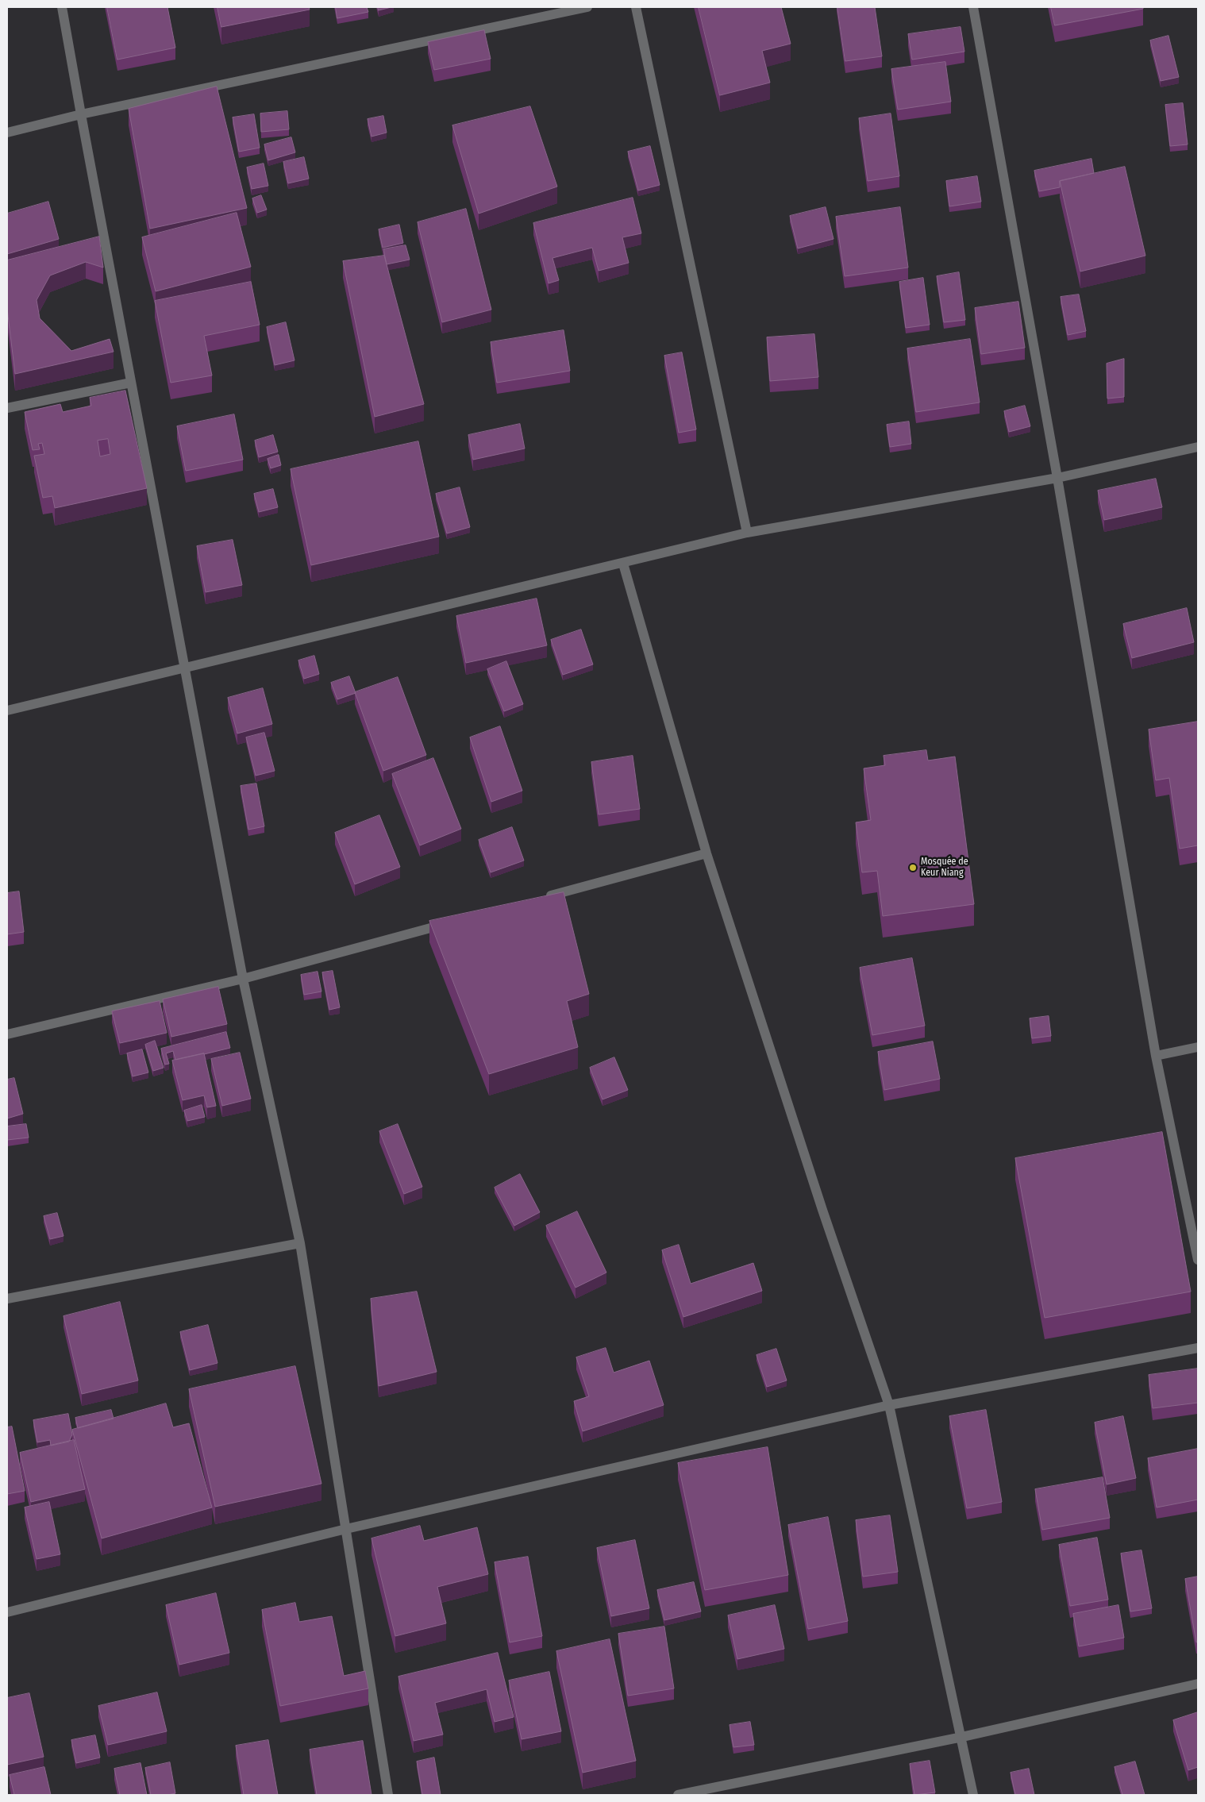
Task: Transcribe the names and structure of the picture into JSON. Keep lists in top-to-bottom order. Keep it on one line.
{"places":["Mosquée de Keur Niang"]}
